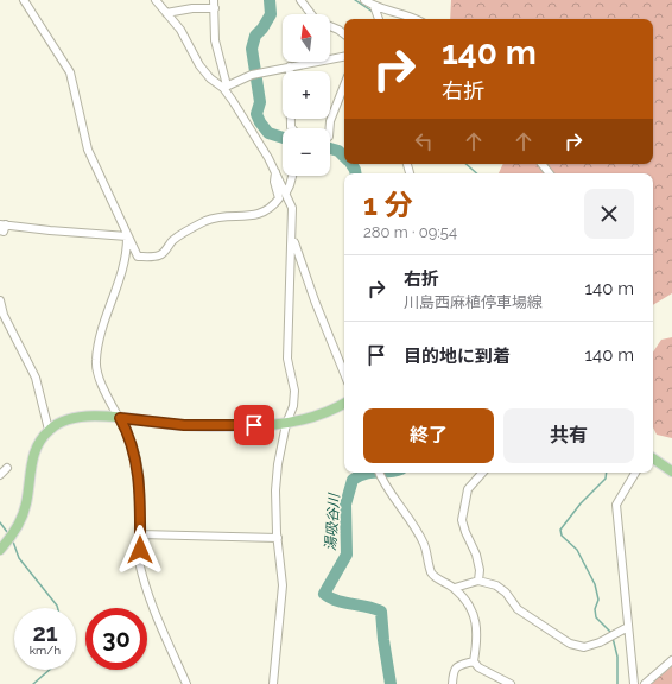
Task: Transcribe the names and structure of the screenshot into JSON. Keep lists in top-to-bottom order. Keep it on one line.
{"water":["湯吸谷川"],"north":"top","page":{"map_buttons":["+","−"],"turn":["140 m","右折"],"heading":["1 分","280 m · 09:54"],"list":[{"name":"右折","note":"川島西麻植停車場線","value":"140 m"},{"name":"目的地に到着","value":"140 m"}],"buttons":["終了","共有"],"speed":"21 km/h","limit":"30"}}
